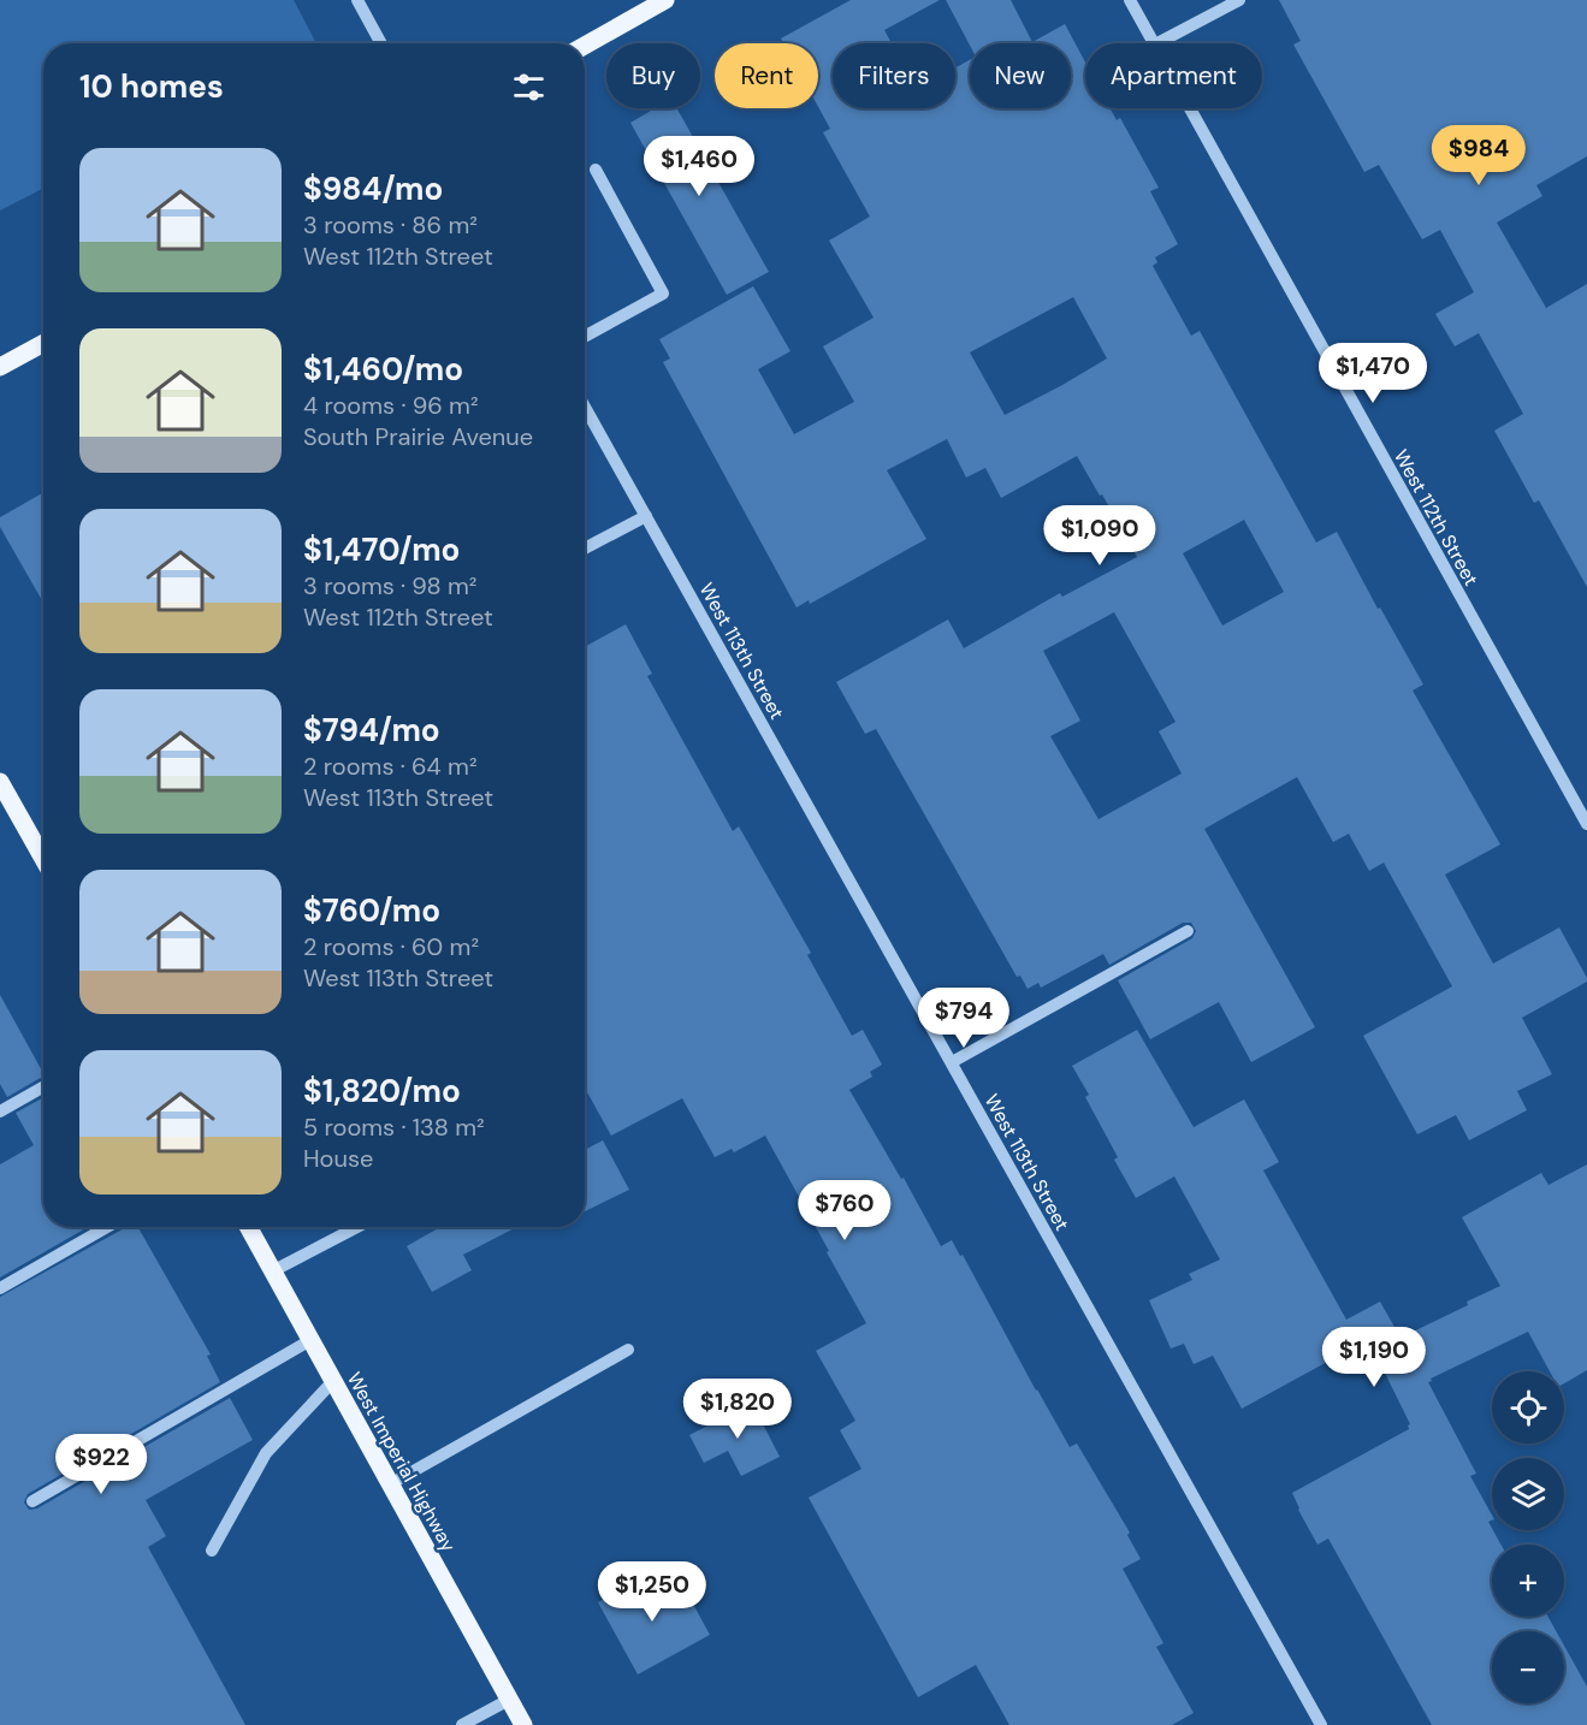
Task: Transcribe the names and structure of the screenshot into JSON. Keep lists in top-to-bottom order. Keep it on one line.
{"streets":{"main road":["West Imperial Highway"],"street":["West 112th Street","West 113th Street"]},"page":{"chip":["Buy","Rent","Filters","New","Apartment"],"heading":"10 homes","price":["$984","$1,460","$1,470","$1,090","$794","$760","$1,190","$1,820","$922","$1,250"],"list":[{"name":"$984/mo","note":"3 rooms · 86 m² · West 112th Street"},{"name":"$1,460/mo","note":"4 rooms · 96 m² · South Prairie Avenue"},{"name":"$1,470/mo","note":"3 rooms · 98 m² · West 112th Street"},{"name":"$794/mo","note":"2 rooms · 64 m² · West 113th Street"},{"name":"$760/mo","note":"2 rooms · 60 m² · West 113th Street"},{"name":"$1,820/mo","note":"5 rooms · 138 m² · House"}],"map_buttons":["+","−"]}}
